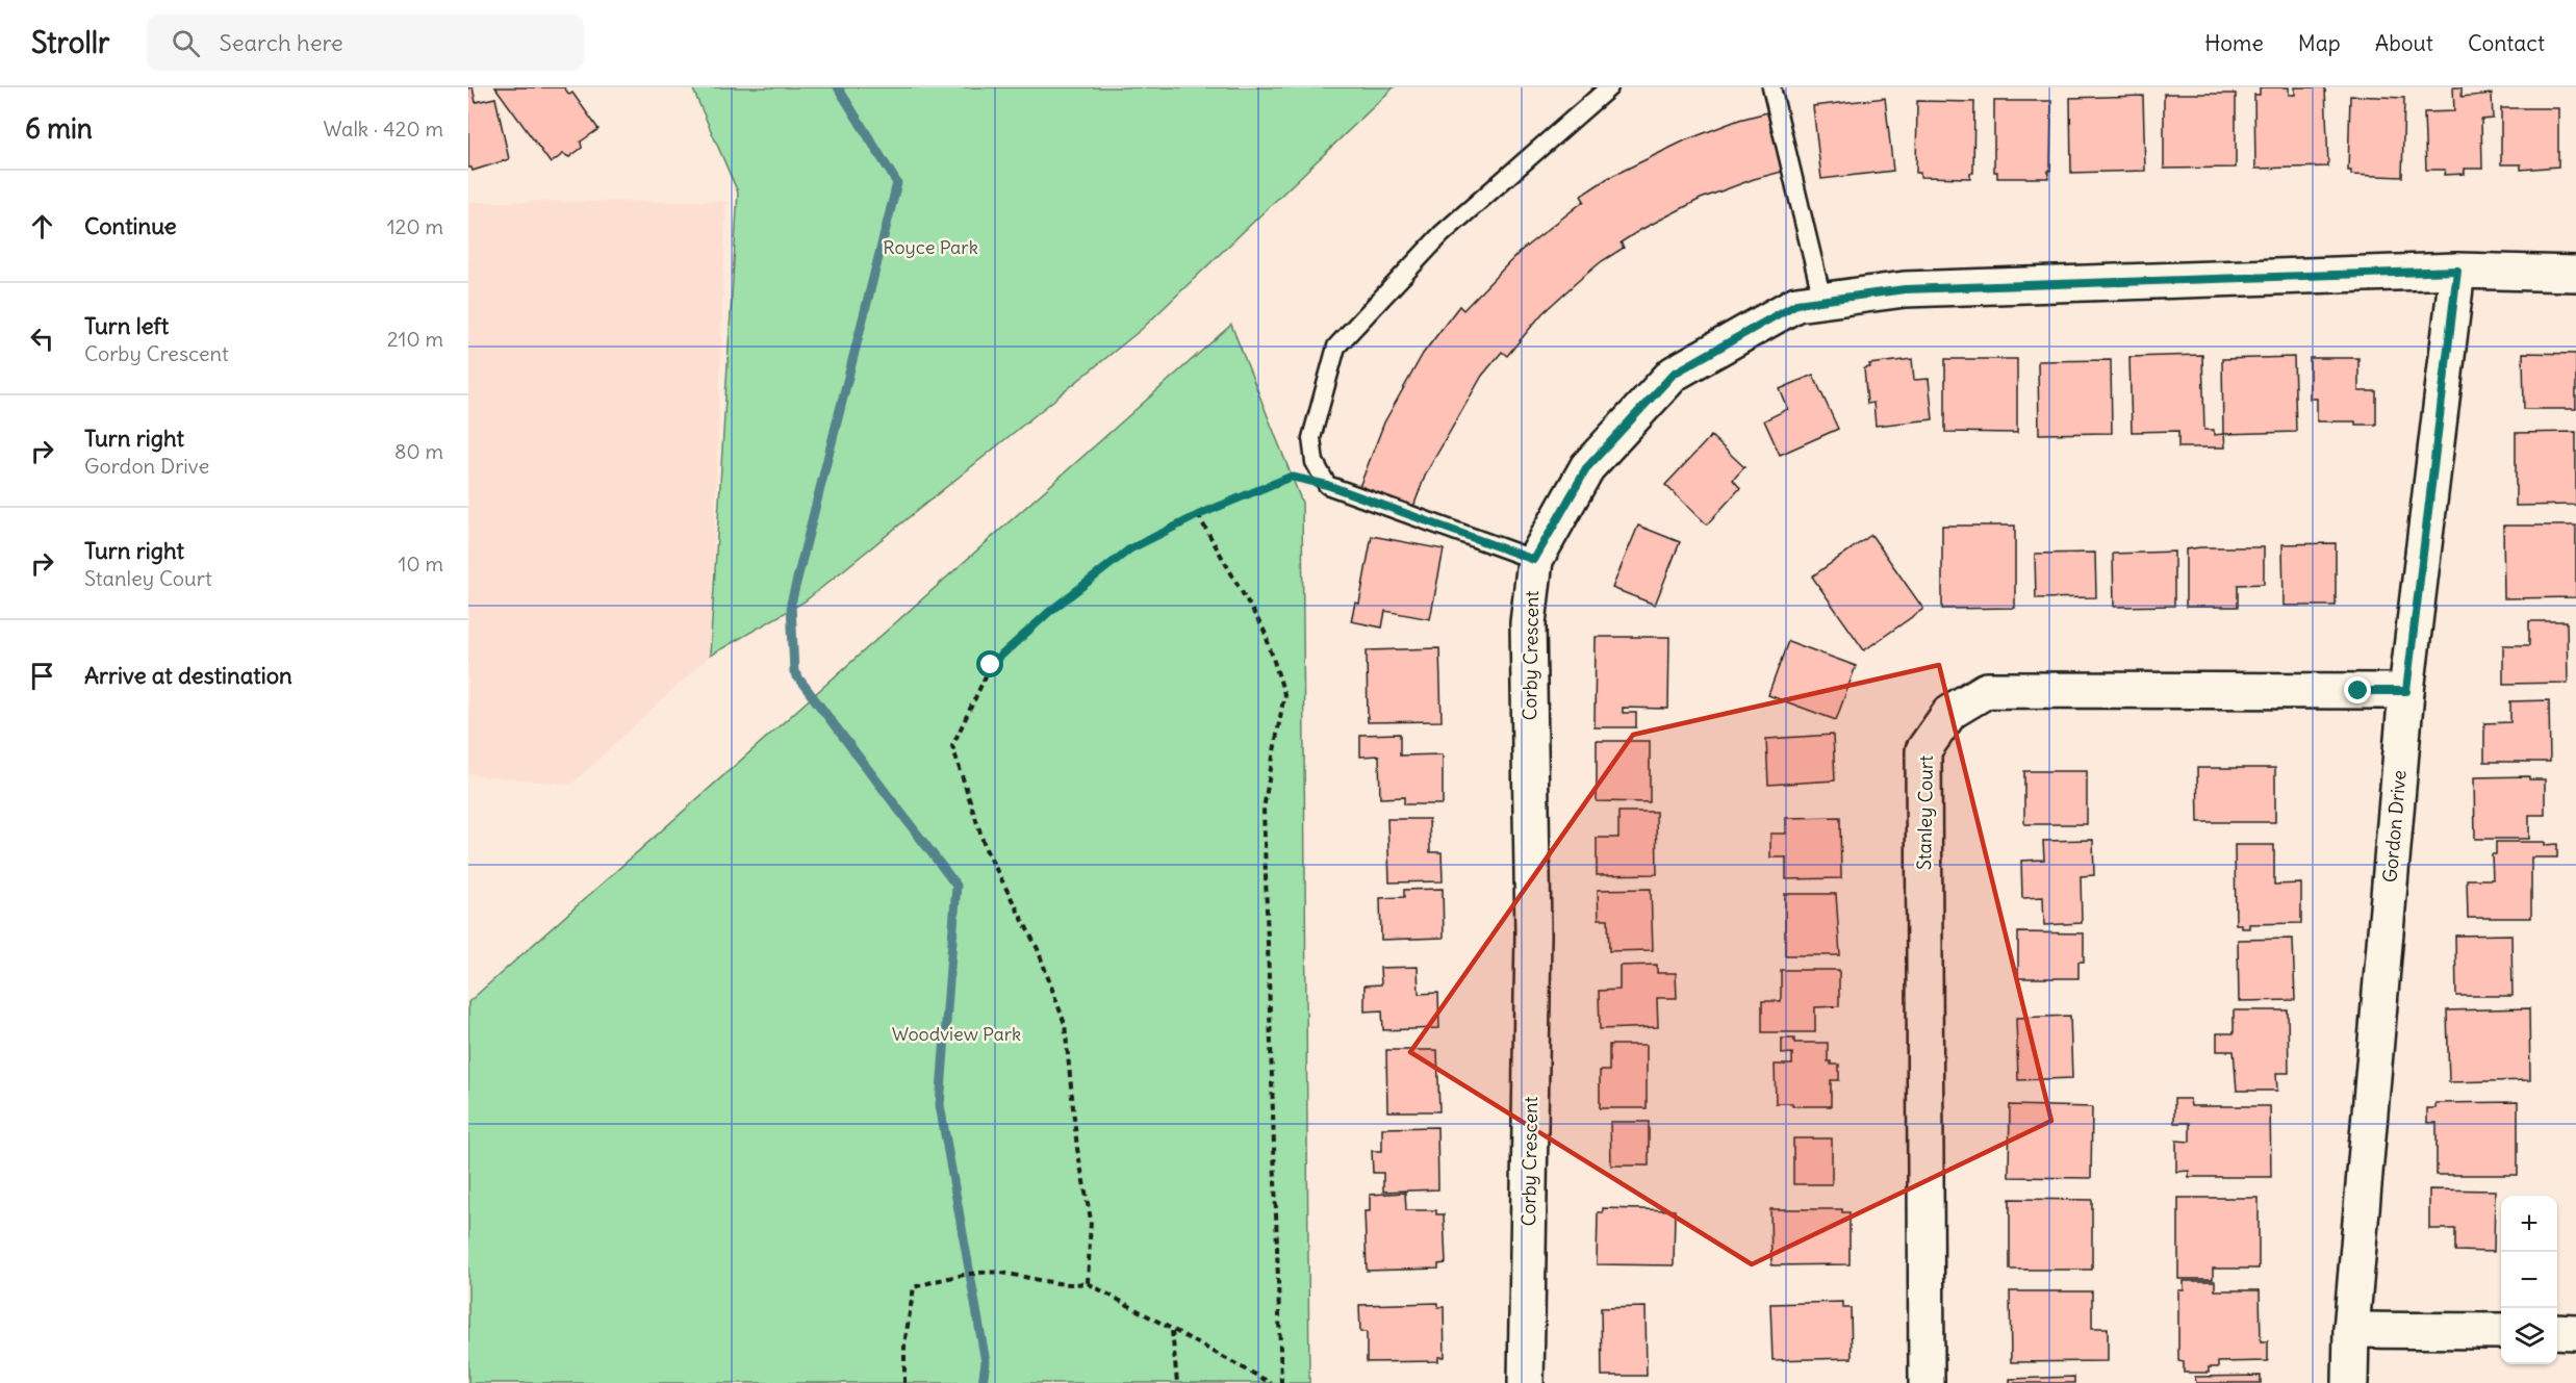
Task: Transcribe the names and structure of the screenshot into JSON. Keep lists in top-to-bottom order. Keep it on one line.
{"streets":{"street":["Corby Crescent","Stanley Court","Gordon Drive"]},"crossings":[["Corby Crescent","Gordon Drive"],["Stanley Court","Gordon Drive"]],"parks":["Royce Park","Woodview Park"],"page":{"header":"Strollr","search":"Search here","nav":["Home","Map","About","Contact"],"heading":["6 min","Walk · 420 m"],"list":[["Continue","120 m"],["Turn left","Corby Crescent","210 m"],["Turn right","Gordon Drive","80 m"],["Turn right","Stanley Court","10 m"],"Arrive at destination"],"map_buttons":["+","−"]}}
